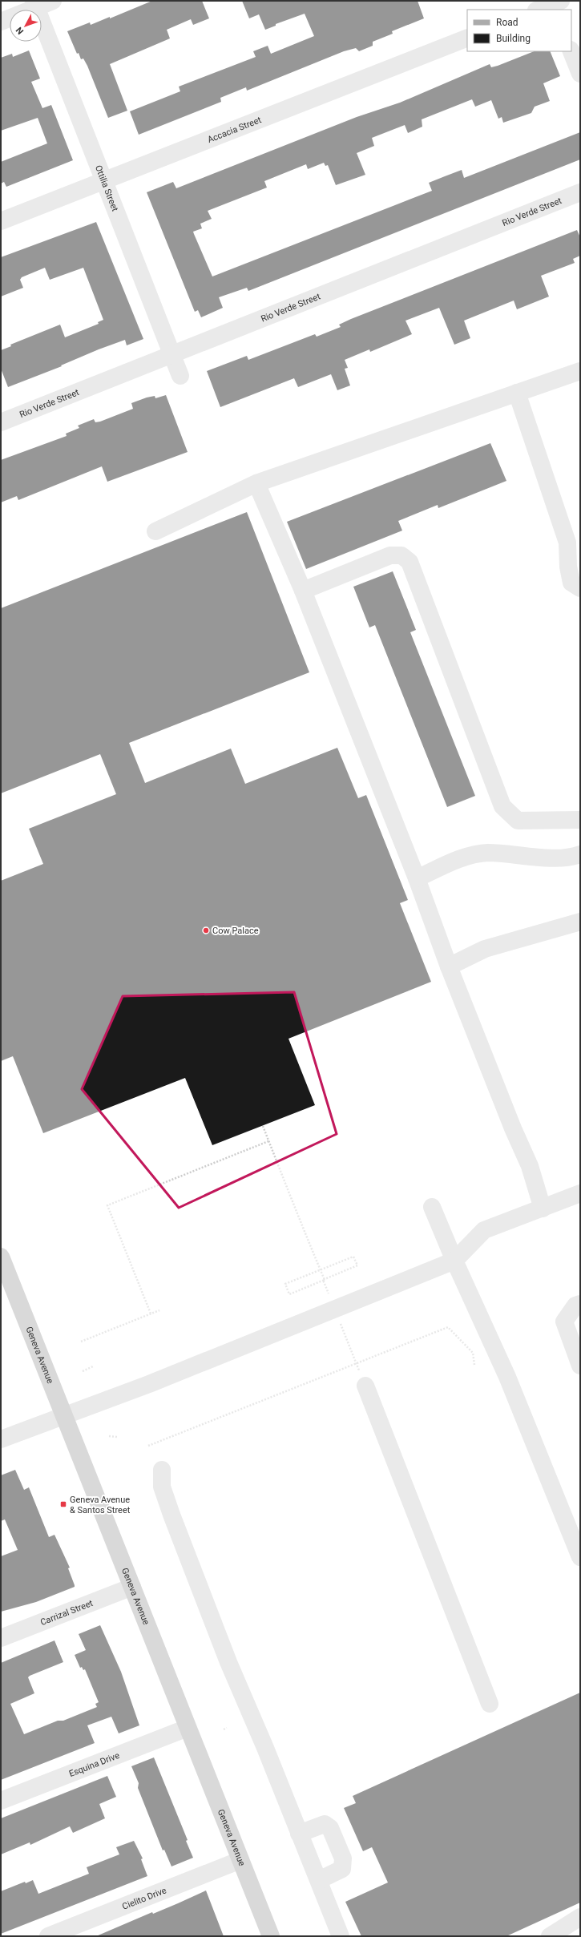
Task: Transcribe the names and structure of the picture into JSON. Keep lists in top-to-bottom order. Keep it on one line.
{"streets":{"main road":["Geneva Avenue"],"street":["Accacia Street","Ottilia Street","Rio Verde Street","Carrizal Street","Esquina Drive","Cielito Drive"]},"crossings":[["Accacia Street","Ottilia Street"],["Ottilia Street","Rio Verde Street"],["Geneva Avenue","Carrizal Street"],["Geneva Avenue","Esquina Drive"],["Geneva Avenue","Cielito Drive"]],"places":{"other":["Cow Palace"],"transit":["Geneva Avenue & Santos Street"]},"legend":["Road","Building"],"north":"bottom left"}
